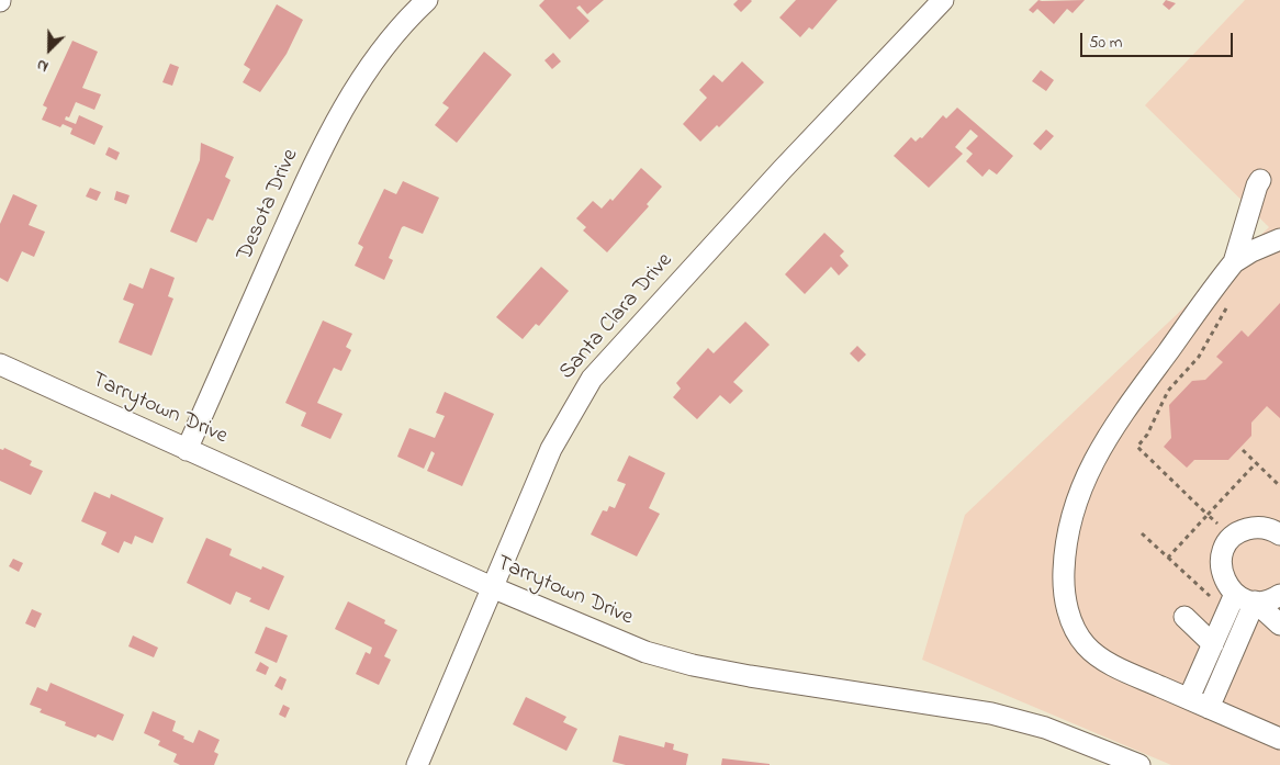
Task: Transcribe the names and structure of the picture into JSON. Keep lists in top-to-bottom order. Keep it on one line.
{"streets":{"street":["Desota Drive","Santa Clara Drive","Tarrytown Drive"]},"crossings":[["Desota Drive","Tarrytown Drive"],["Santa Clara Drive","Tarrytown Drive"]],"scale_bar":"50 m","north":"bottom left"}
